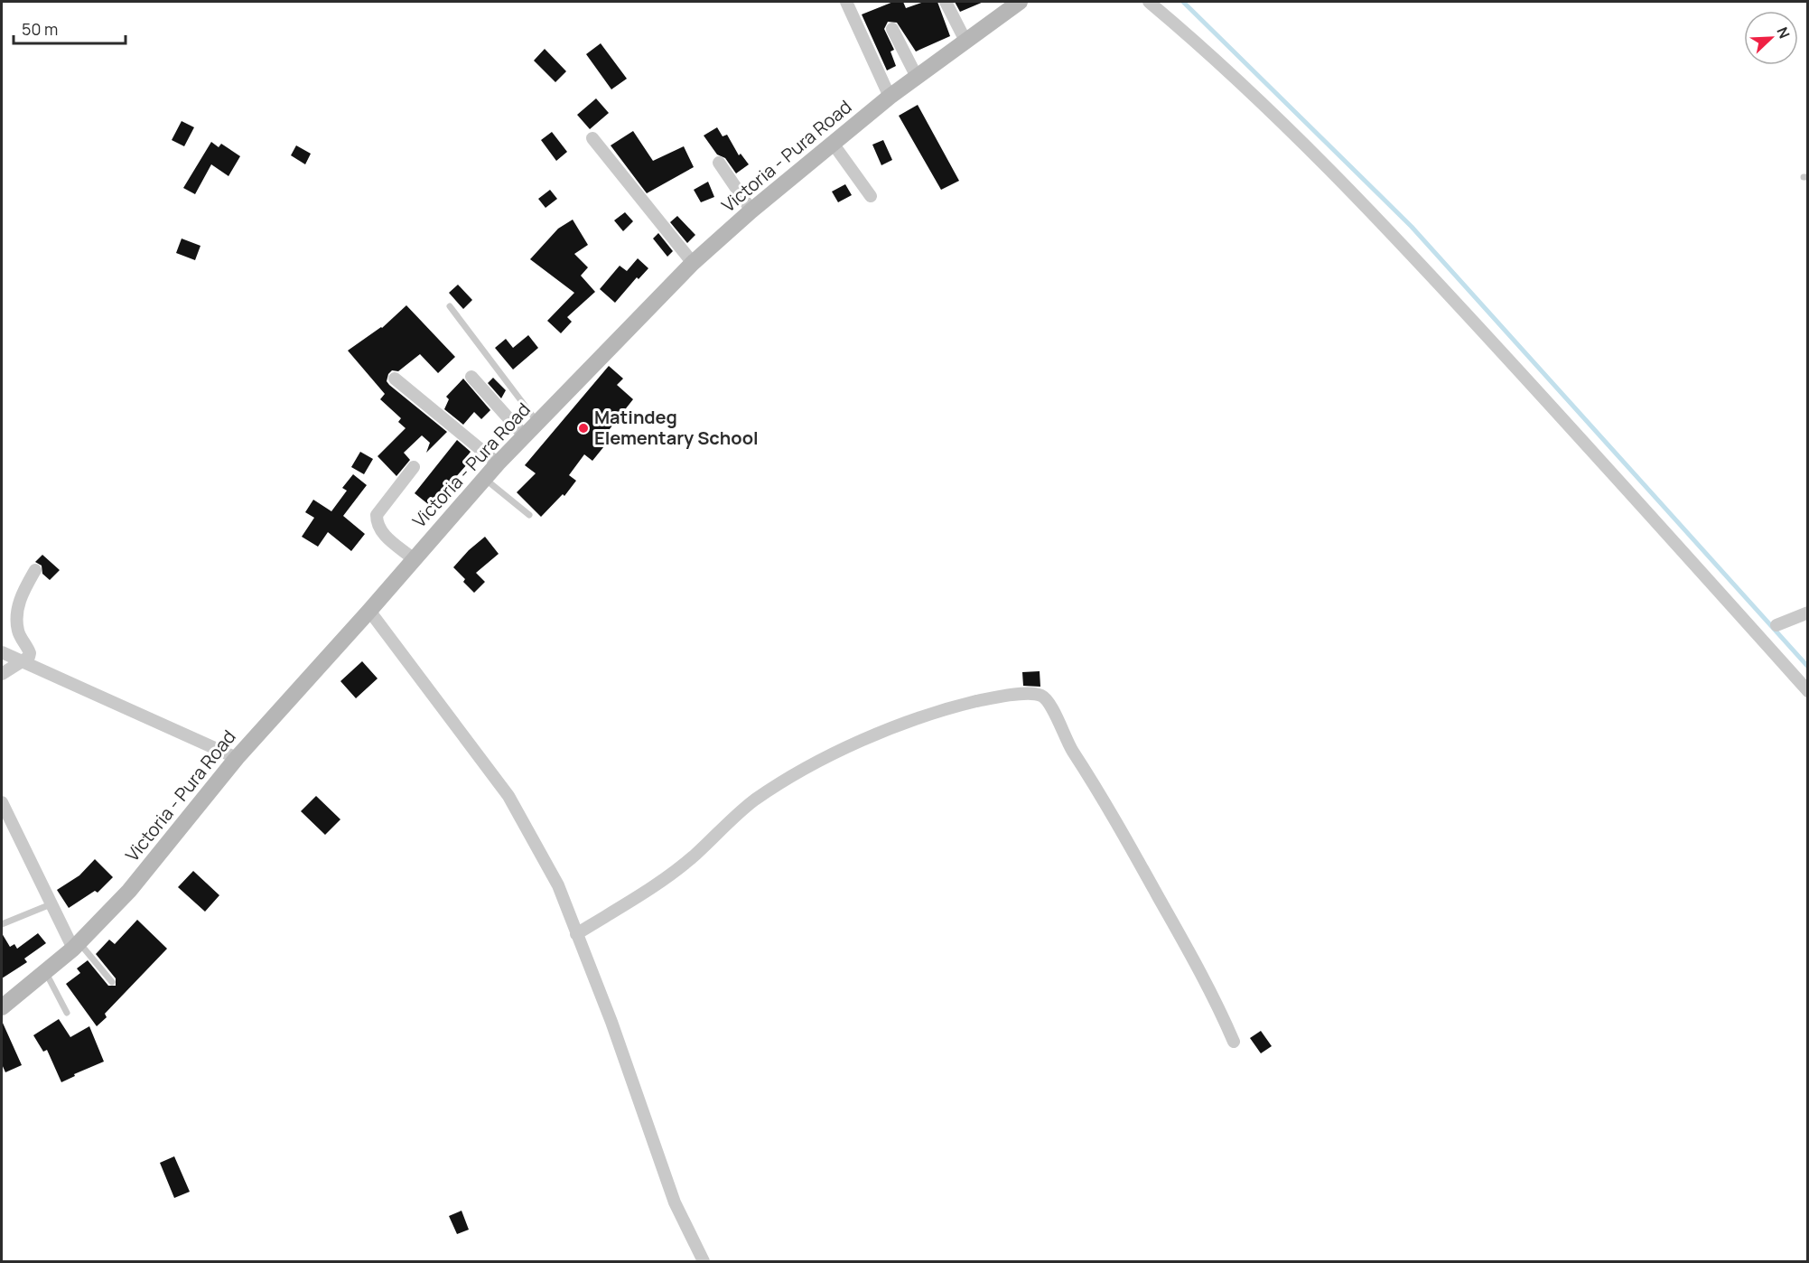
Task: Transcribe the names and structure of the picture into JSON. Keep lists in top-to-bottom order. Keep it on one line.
{"streets":{"main road":["Victoria - Pura Road"]},"places":["Matindeg Elementary School"],"scale_bar":"50 m","north":"top right"}
